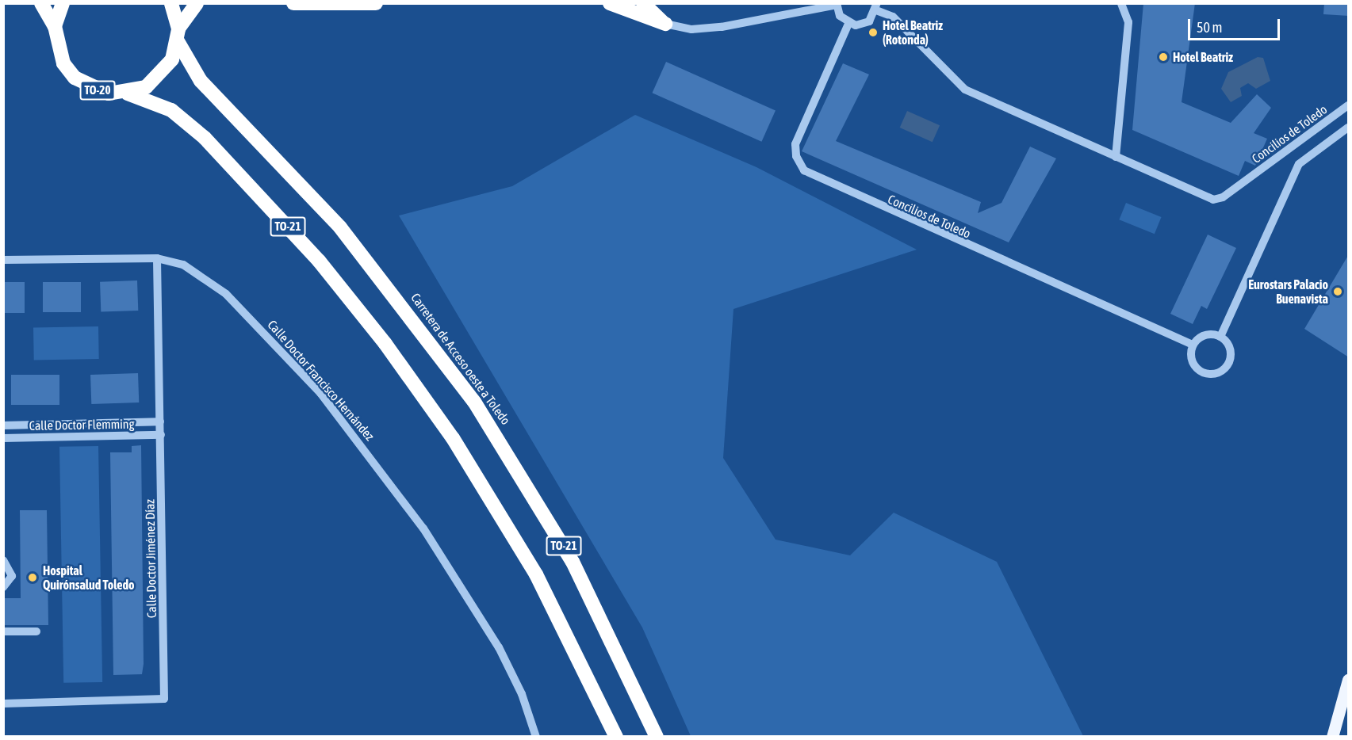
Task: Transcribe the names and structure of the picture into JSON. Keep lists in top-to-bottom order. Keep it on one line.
{"streets":{"highway":["TO-20","TO-21","Carretera de Acceso oeste a Toledo"],"street":["Concilios de Toledo","Calle Doctor Francisco Hernández","Calle Doctor Flemming","Calle Doctor Jiménez Díaz"]},"crossings":[["TO-20","TO-21"],["TO-20","Carretera de Acceso oeste a Toledo"],["Calle Doctor Francisco Hernández","Calle Doctor Jiménez Díaz"],["Calle Doctor Flemming","Calle Doctor Jiménez Díaz"]],"places":["Hotel Beatriz (Rotonda)","Hotel Beatriz","Eurostars Palacio Buenavista","Hospital Quirónsalud Toledo"],"scale_bar":"50 m"}
